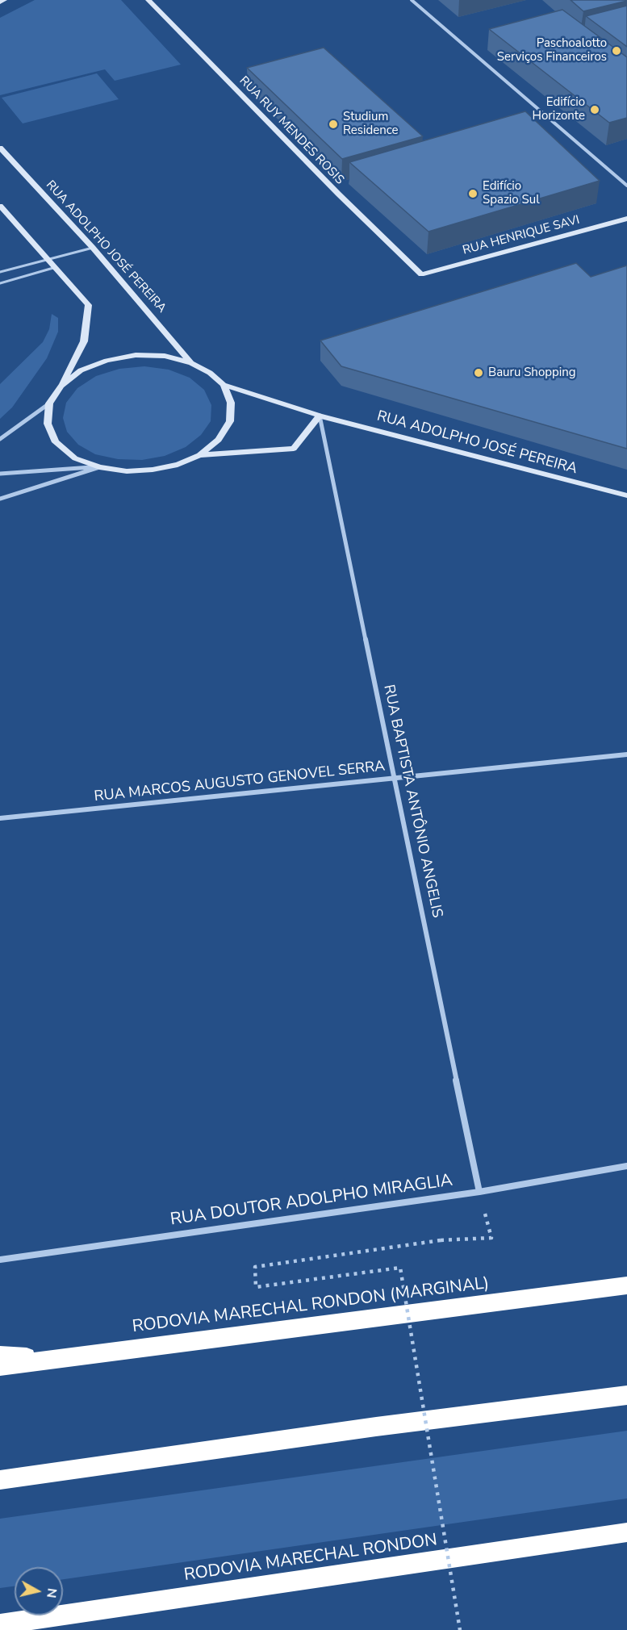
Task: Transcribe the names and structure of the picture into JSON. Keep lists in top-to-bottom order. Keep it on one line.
{"streets":{"highway":["RODOVIA MARECHAL RONDON (MARGINAL)","RODOVIA MARECHAL RONDON"],"street":["RUA RUY MENDES ROSIS","RUA HENRIQUE SAVI","RUA ADOLPHO JOSÉ PEREIRA","RUA MARCOS AUGUSTO GENOVEL SERRA","RUA BAPTISTA ANTÔNIO ANGELIS","RUA DOUTOR ADOLPHO MIRAGLIA"]},"crossings":[["RUA RUY MENDES ROSIS","RUA HENRIQUE SAVI"],["RUA ADOLPHO JOSÉ PEREIRA","RUA BAPTISTA ANTÔNIO ANGELIS"],["RUA MARCOS AUGUSTO GENOVEL SERRA","RUA BAPTISTA ANTÔNIO ANGELIS"],["RUA BAPTISTA ANTÔNIO ANGELIS","RUA DOUTOR ADOLPHO MIRAGLIA"]],"places":["Paschoalotto Serviços Financeiros","Edifício Horizonte","Studium Residence","Edifício Spazio Sul","Bauru Shopping"],"north":"right"}
